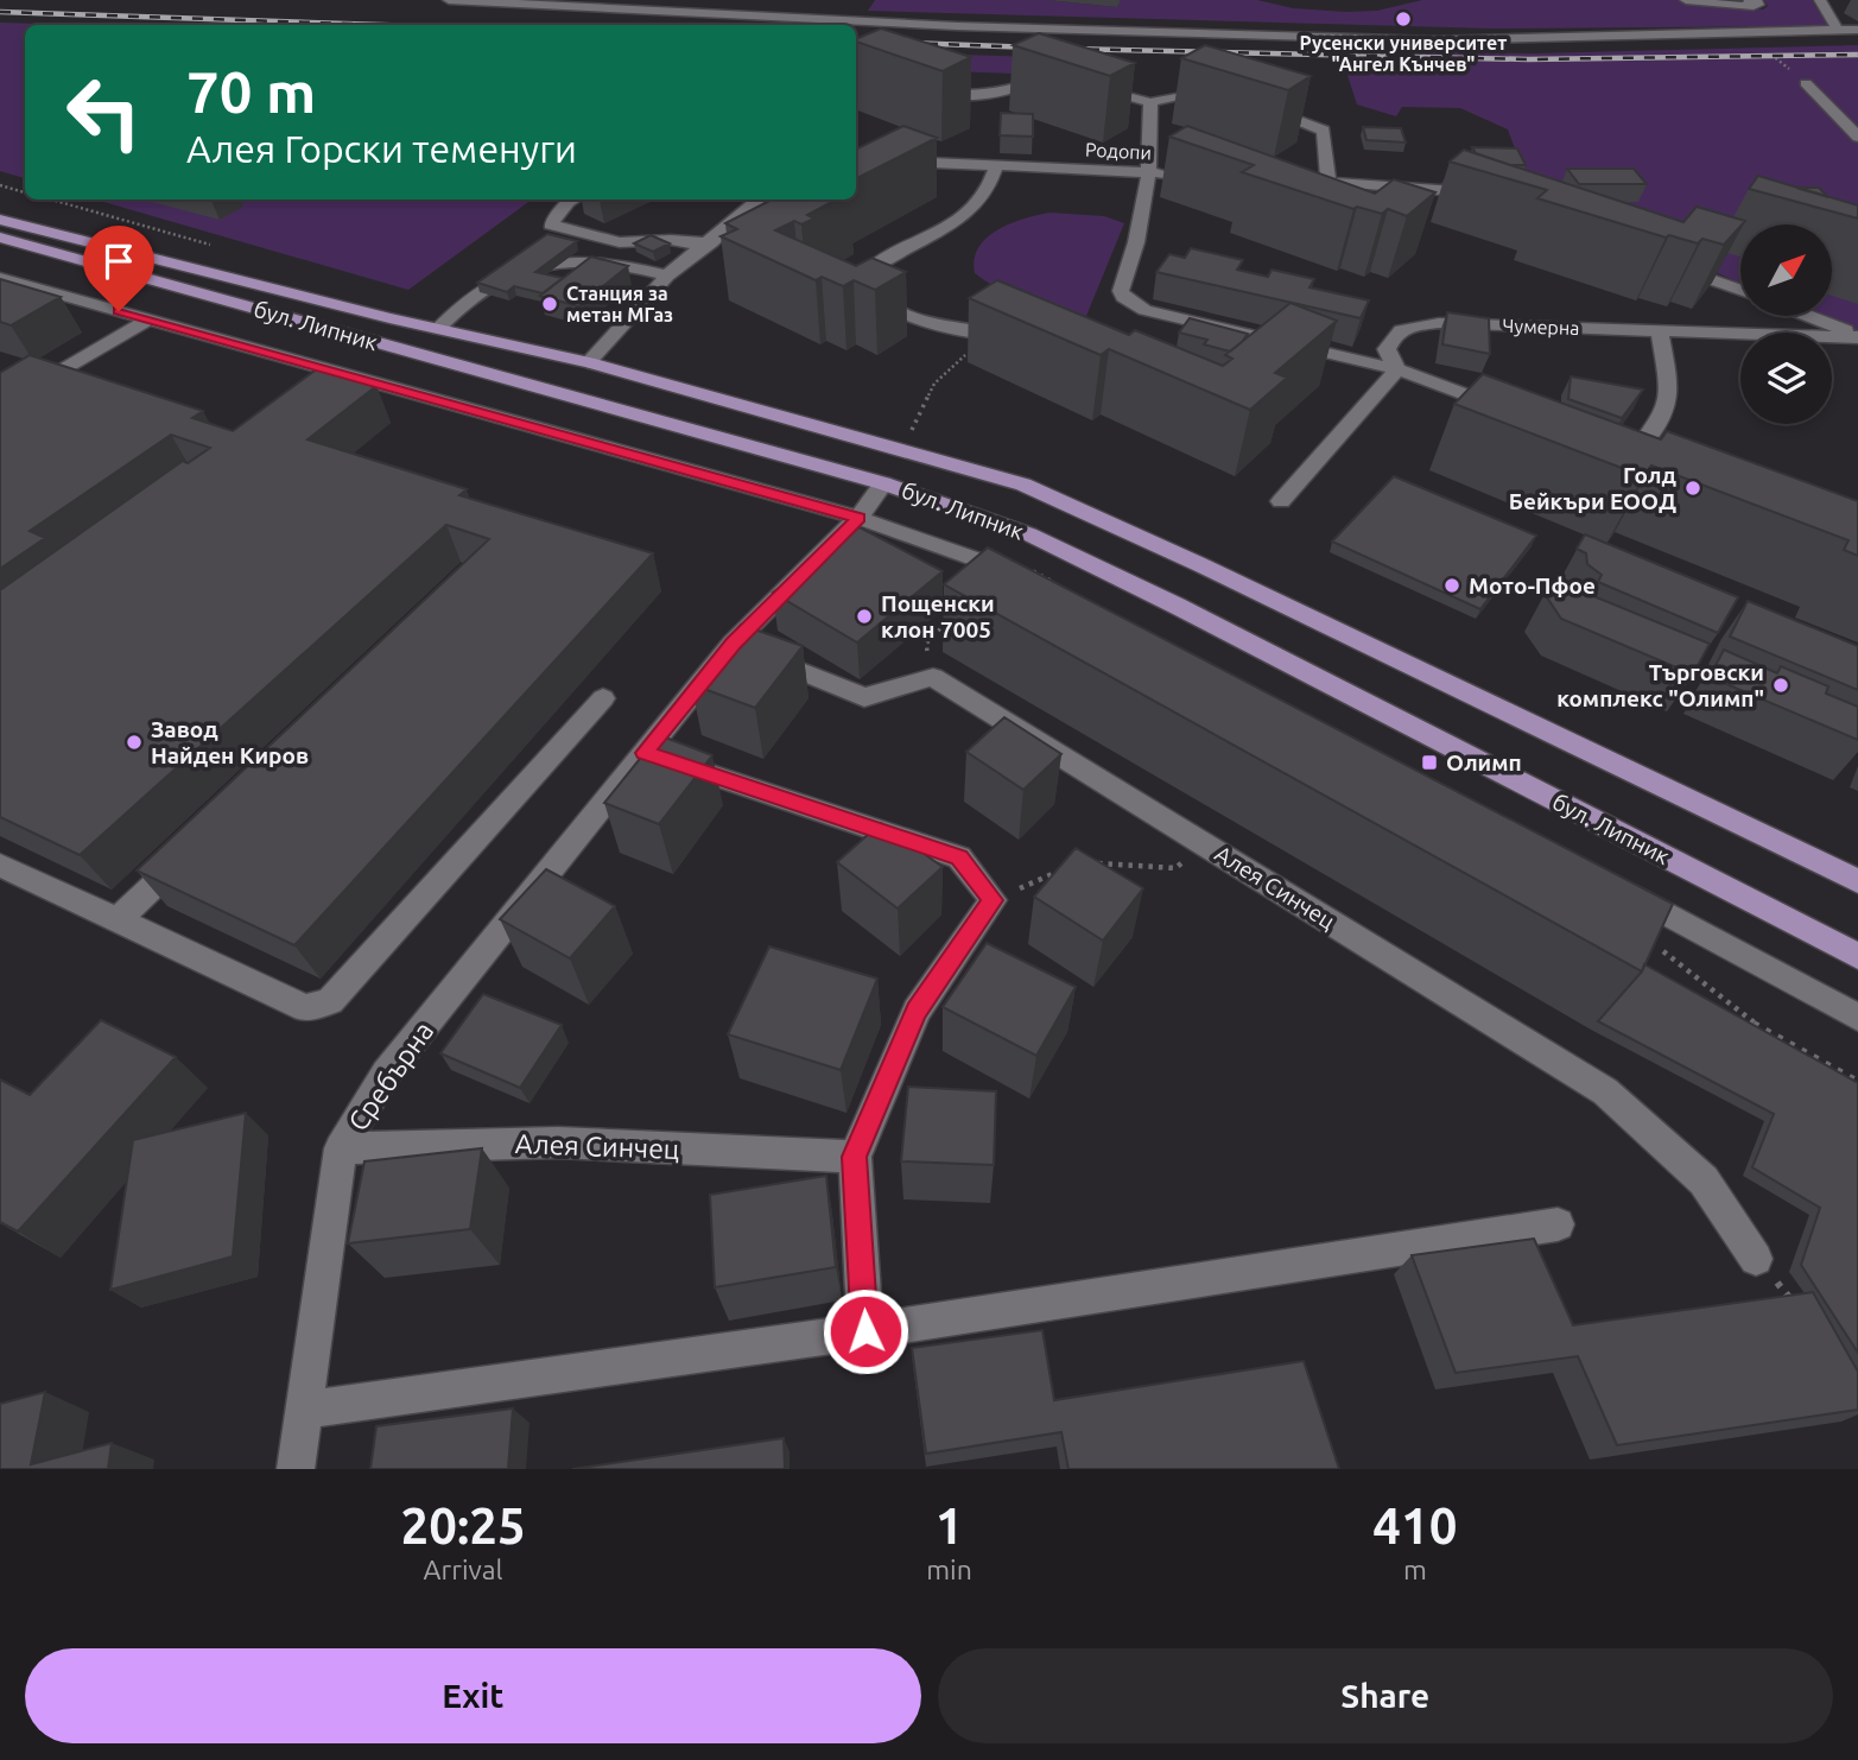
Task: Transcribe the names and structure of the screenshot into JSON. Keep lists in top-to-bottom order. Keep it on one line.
{"streets":{"main road":["бул. Липник"],"street":["Родопи","Чумерна","Алея Синчец","Сребърна"]},"crossings":[["бул. Липник","Сребърна"],["Алея Синчец","Сребърна"]],"places":{"other":["Русенски университет \"Ангел Кънчев\"","Станция за метан МГаз","Голд Бейкъри ЕООД","Мото-Пфое","Пощенски клон 7005","Търговски комплекс \"Олимп\"","Завод Найден Киров"],"transit":["Олимп"]},"north":"top right","page":{"turn":["70 m","Алея Горски теменуги"],"eta":["20:25","Arrival","1","min","410","m"],"buttons":["Exit","Share"]}}
